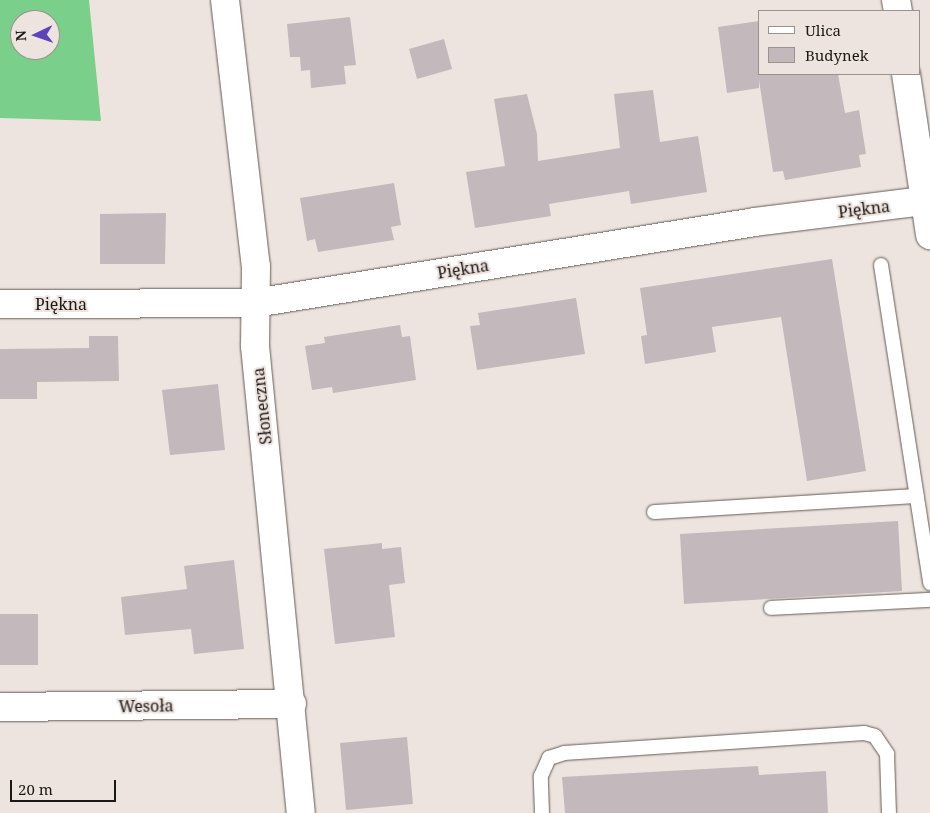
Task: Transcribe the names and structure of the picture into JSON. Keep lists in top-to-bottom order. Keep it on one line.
{"streets":{"street":["Piękna","Słoneczna","Wesoła"]},"crossings":[["Piękna","Słoneczna"],["Słoneczna","Wesoła"]],"legend":["Ulica","Budynek"],"scale_bar":"20 m","north":"left"}
